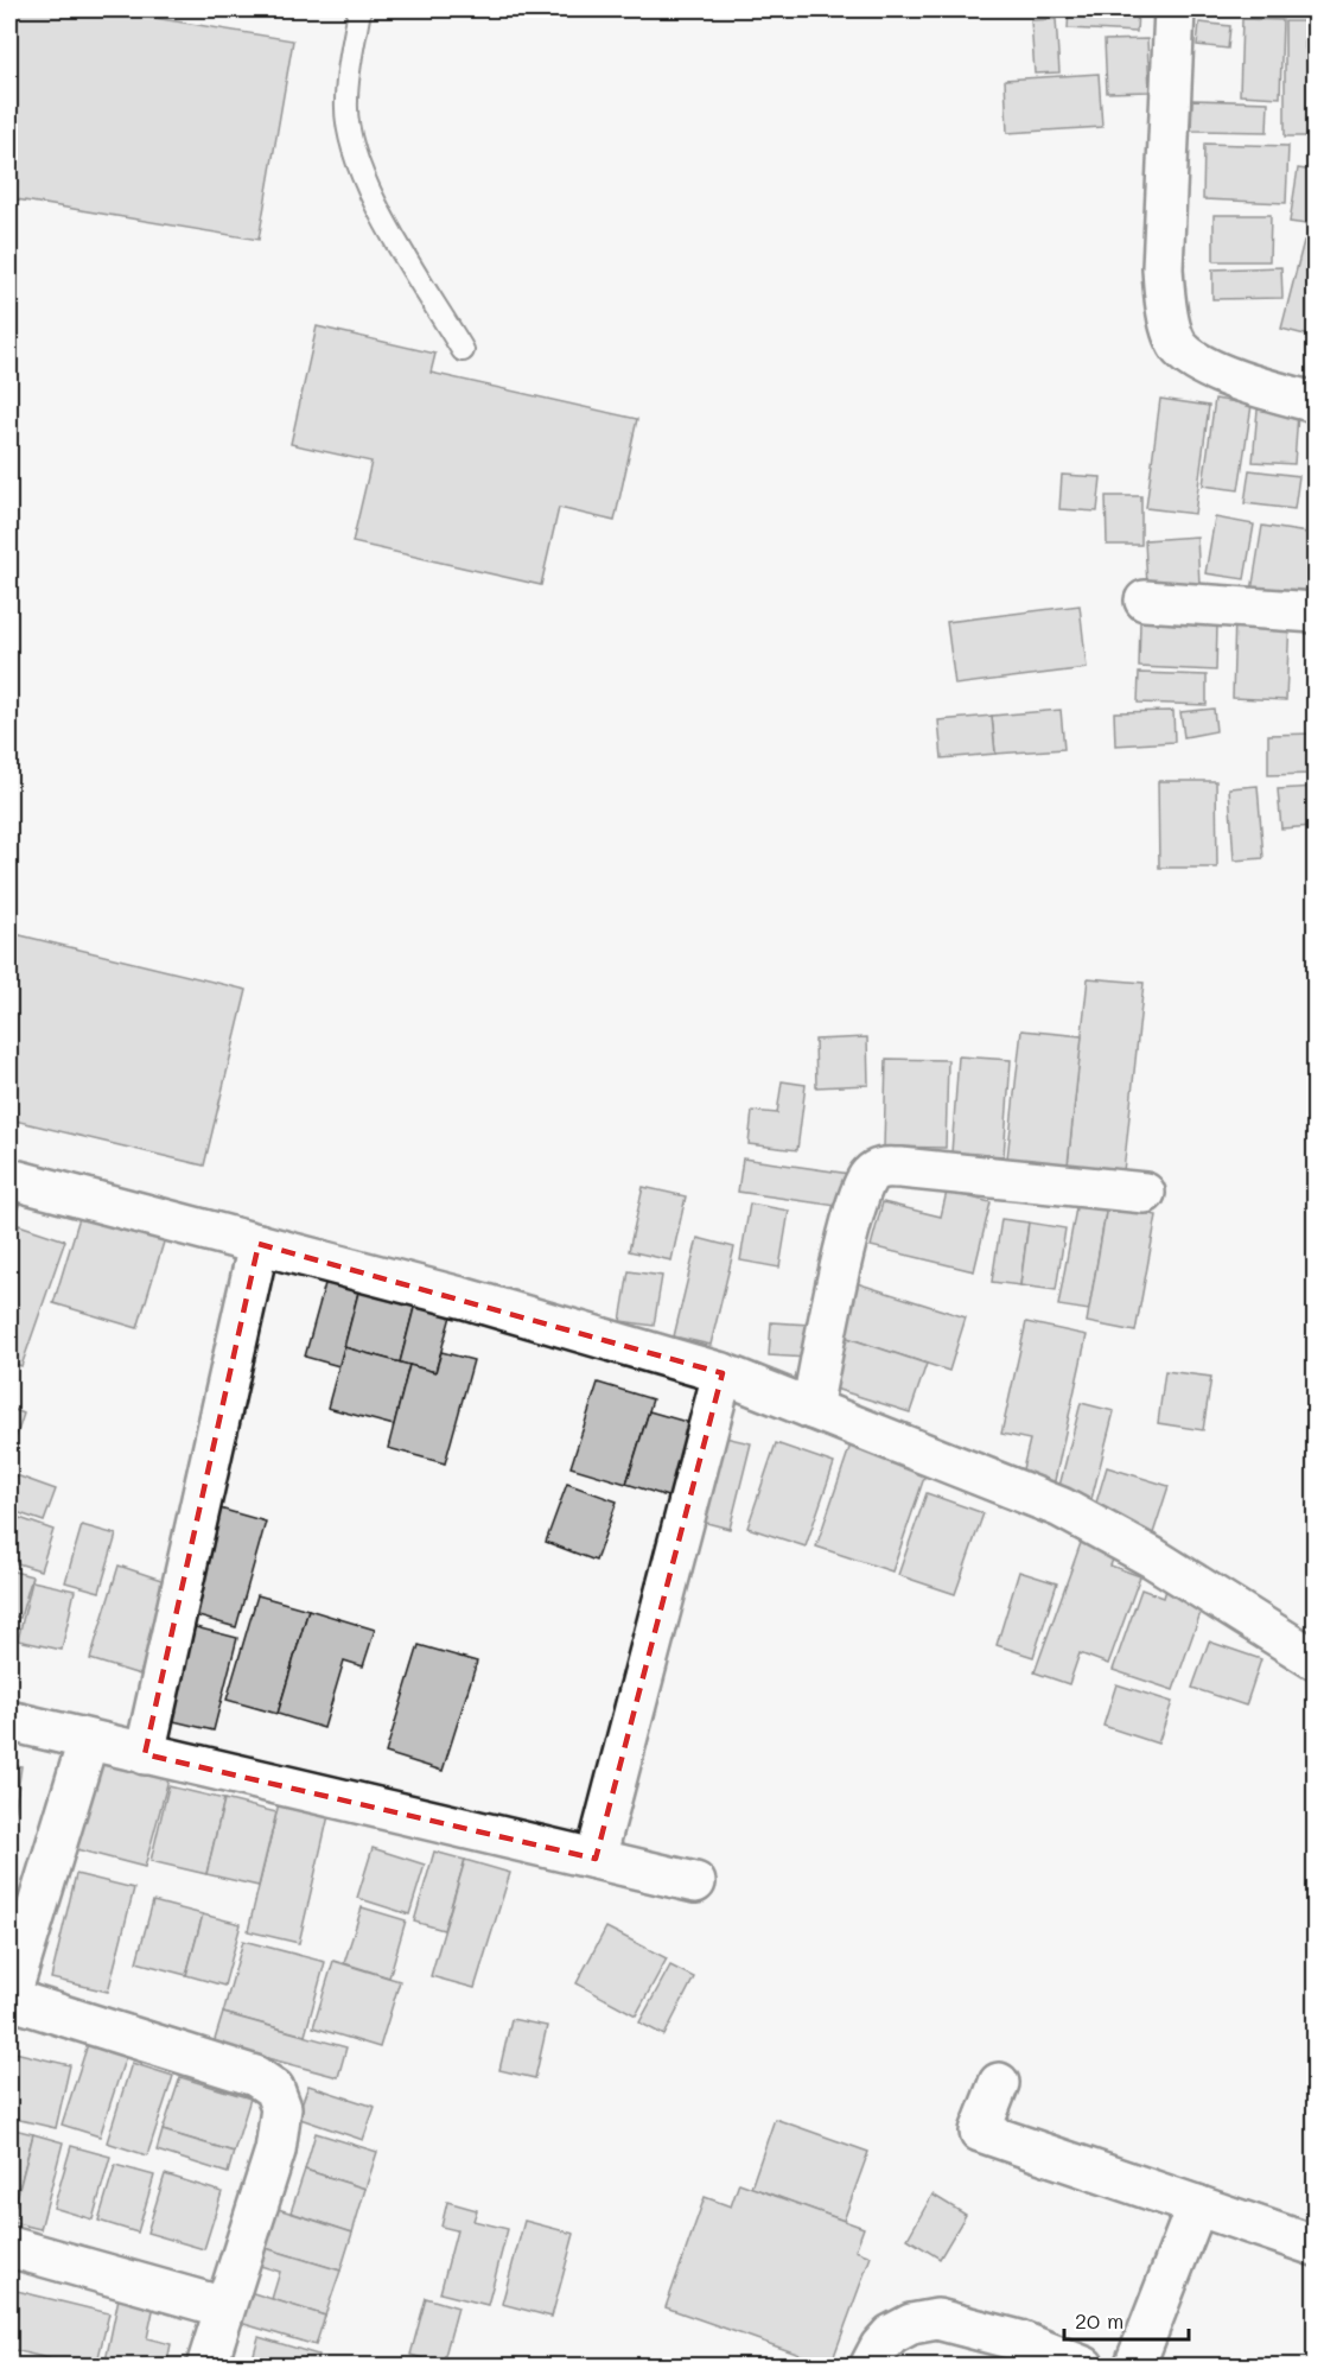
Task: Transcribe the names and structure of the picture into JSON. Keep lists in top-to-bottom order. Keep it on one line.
{"scale_bar":"20 m"}
